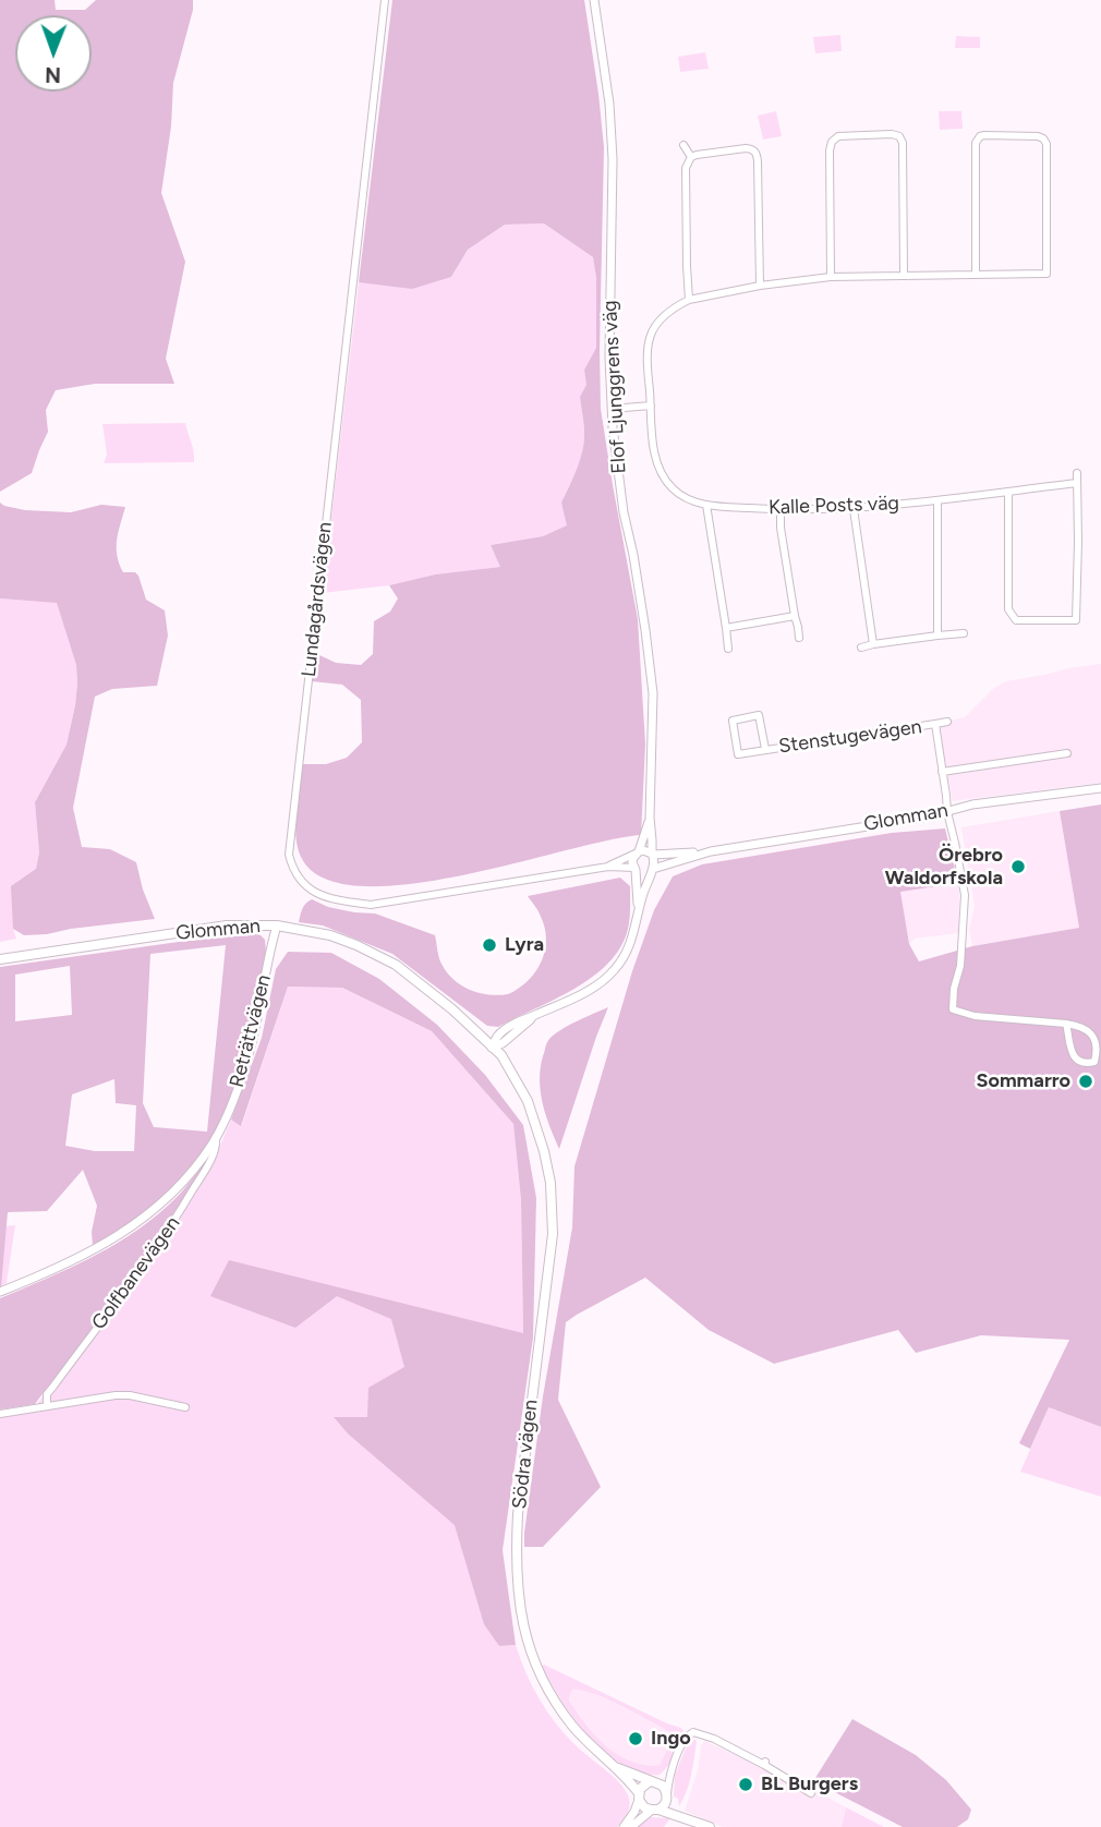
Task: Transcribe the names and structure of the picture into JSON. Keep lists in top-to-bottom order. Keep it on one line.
{"streets":{"main road":["Glomman","Södra vägen"],"street":["Elof Ljunggrens väg","Kalle Posts väg","Lundagårdsvägen","Stenstugevägen","Reträttvägen","Golfbanevägen"]},"crossings":[["Elof Ljunggrens väg","Lundagårdsvägen"],["Elof Ljunggrens väg","Glomman"],["Lundagårdsvägen","Glomman"],["Stenstugevägen","Glomman"],["Glomman","Reträttvägen"],["Glomman","Södra vägen"],["Reträttvägen","Golfbanevägen"]],"places":["Örebro Waldorfskola","Lyra","Sommarro","Ingo","BL Burgers"],"north":"bottom"}
